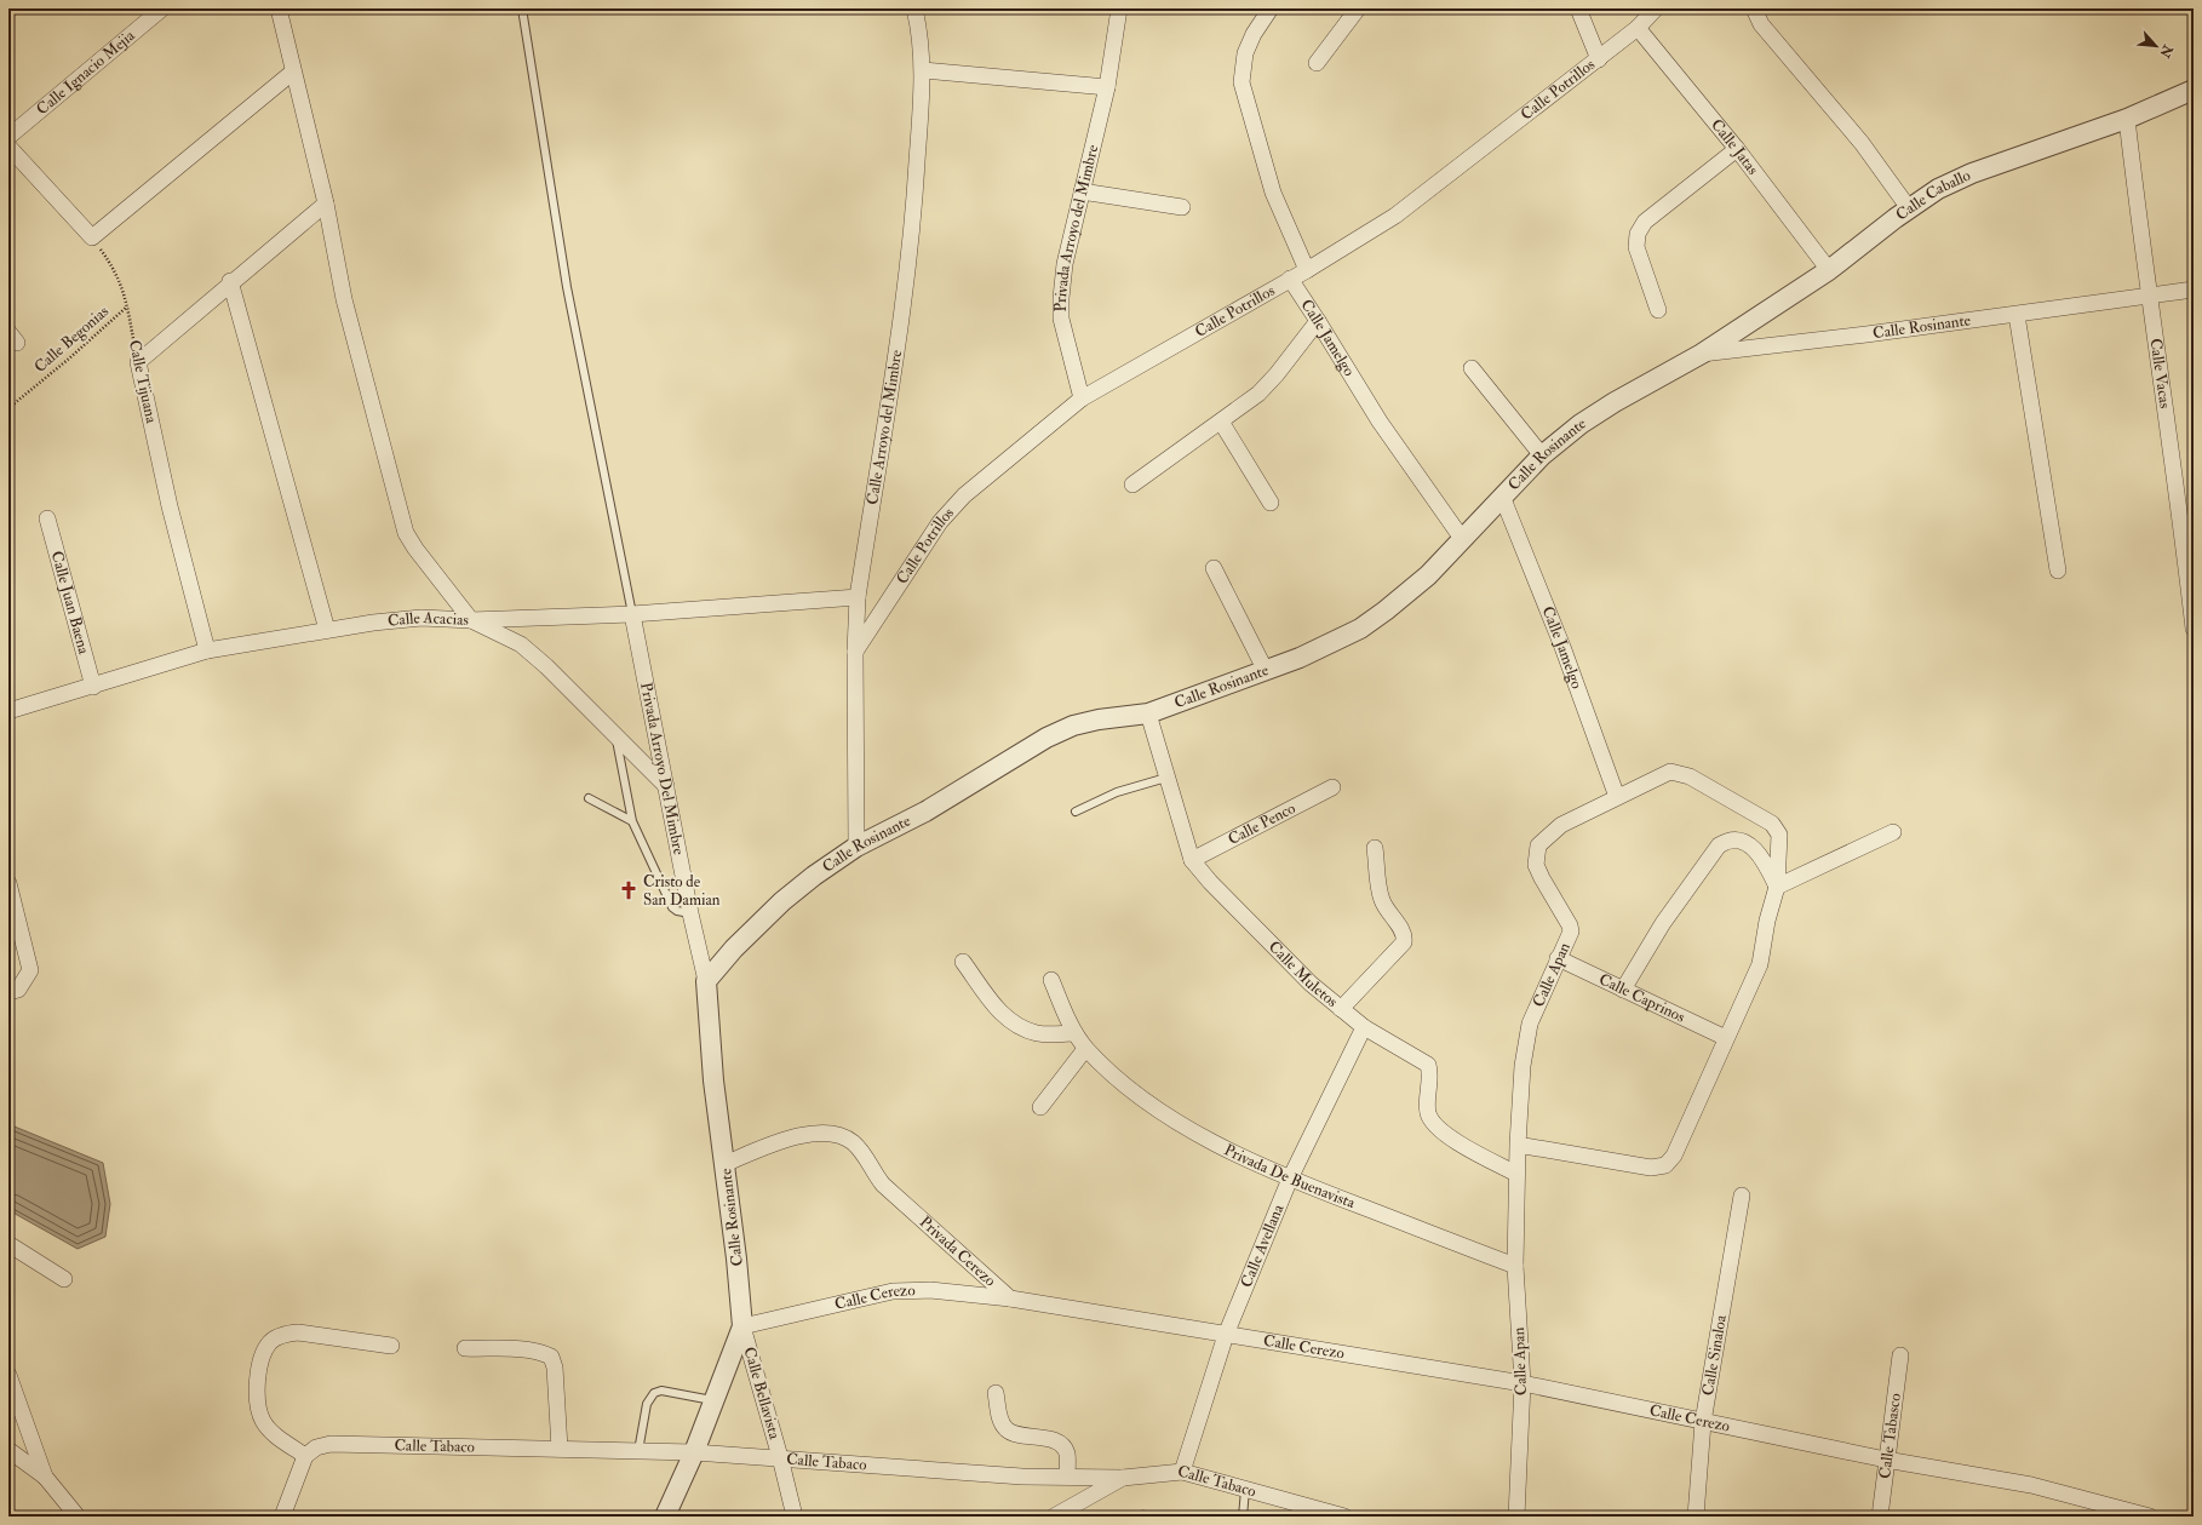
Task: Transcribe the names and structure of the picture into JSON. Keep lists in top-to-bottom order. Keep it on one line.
{"streets":{"street":["Calle Ignacio Mejia","Calle Potrillos","Calle Jatas","Calle Caballo","Privada Arroyo del Mimbre","Calle Rosinante","Calle Jamelgo","Calle Vacas","Calle Tijuana","Calle Arroyo del Mimbre","Calle Juan Baena","Calle Acacias","Privada Arroyo Del Mimbre","Calle Penco","Calle Muletos","Calle Apan","Calle Caprinos","Privada De Buenavista","Calle Avellana","Privada Cerezo","Calle Cerezo","Calle Sinaloa","Calle Bellavista","Calle Tabasco","Calle Tabaco"],"path":["Calle Begonias"]},"crossings":[["Calle Potrillos","Calle Jatas"],["Calle Potrillos","Privada Arroyo del Mimbre"],["Calle Potrillos","Calle Jamelgo"],["Calle Potrillos","Calle Arroyo del Mimbre"],["Calle Jatas","Calle Caballo"],["Calle Caballo","Calle Rosinante"],["Calle Caballo","Calle Vacas"],["Calle Rosinante","Calle Jamelgo"],["Calle Rosinante","Calle Vacas"],["Calle Rosinante","Calle Arroyo del Mimbre"],["Calle Rosinante","Privada Arroyo Del Mimbre"],["Calle Rosinante","Calle Muletos"],["Calle Rosinante","Privada Cerezo"],["Calle Rosinante","Calle Cerezo"],["Calle Rosinante","Calle Bellavista"],["Calle Rosinante","Calle Tabaco"],["Calle Jamelgo","Calle Apan"],["Calle Begonias","Calle Tijuana"],["Calle Tijuana","Calle Acacias"],["Calle Arroyo del Mimbre","Calle Acacias"],["Calle Juan Baena","Calle Acacias"],["Calle Acacias","Privada Arroyo Del Mimbre"],["Calle Penco","Calle Muletos"],["Calle Muletos","Calle Apan"],["Calle Muletos","Calle Avellana"],["Calle Apan","Calle Caprinos"],["Calle Apan","Privada De Buenavista"],["Calle Apan","Calle Cerezo"],["Privada De Buenavista","Calle Avellana"],["Calle Avellana","Privada Cerezo"],["Calle Avellana","Calle Cerezo"],["Calle Avellana","Calle Tabaco"],["Privada Cerezo","Calle Cerezo"],["Calle Cerezo","Calle Sinaloa"],["Calle Cerezo","Calle Bellavista"],["Calle Cerezo","Calle Tabasco"],["Calle Bellavista","Calle Tabaco"]],"places":{"church":["Cristo de San Damian"]},"north":"bottom right"}
